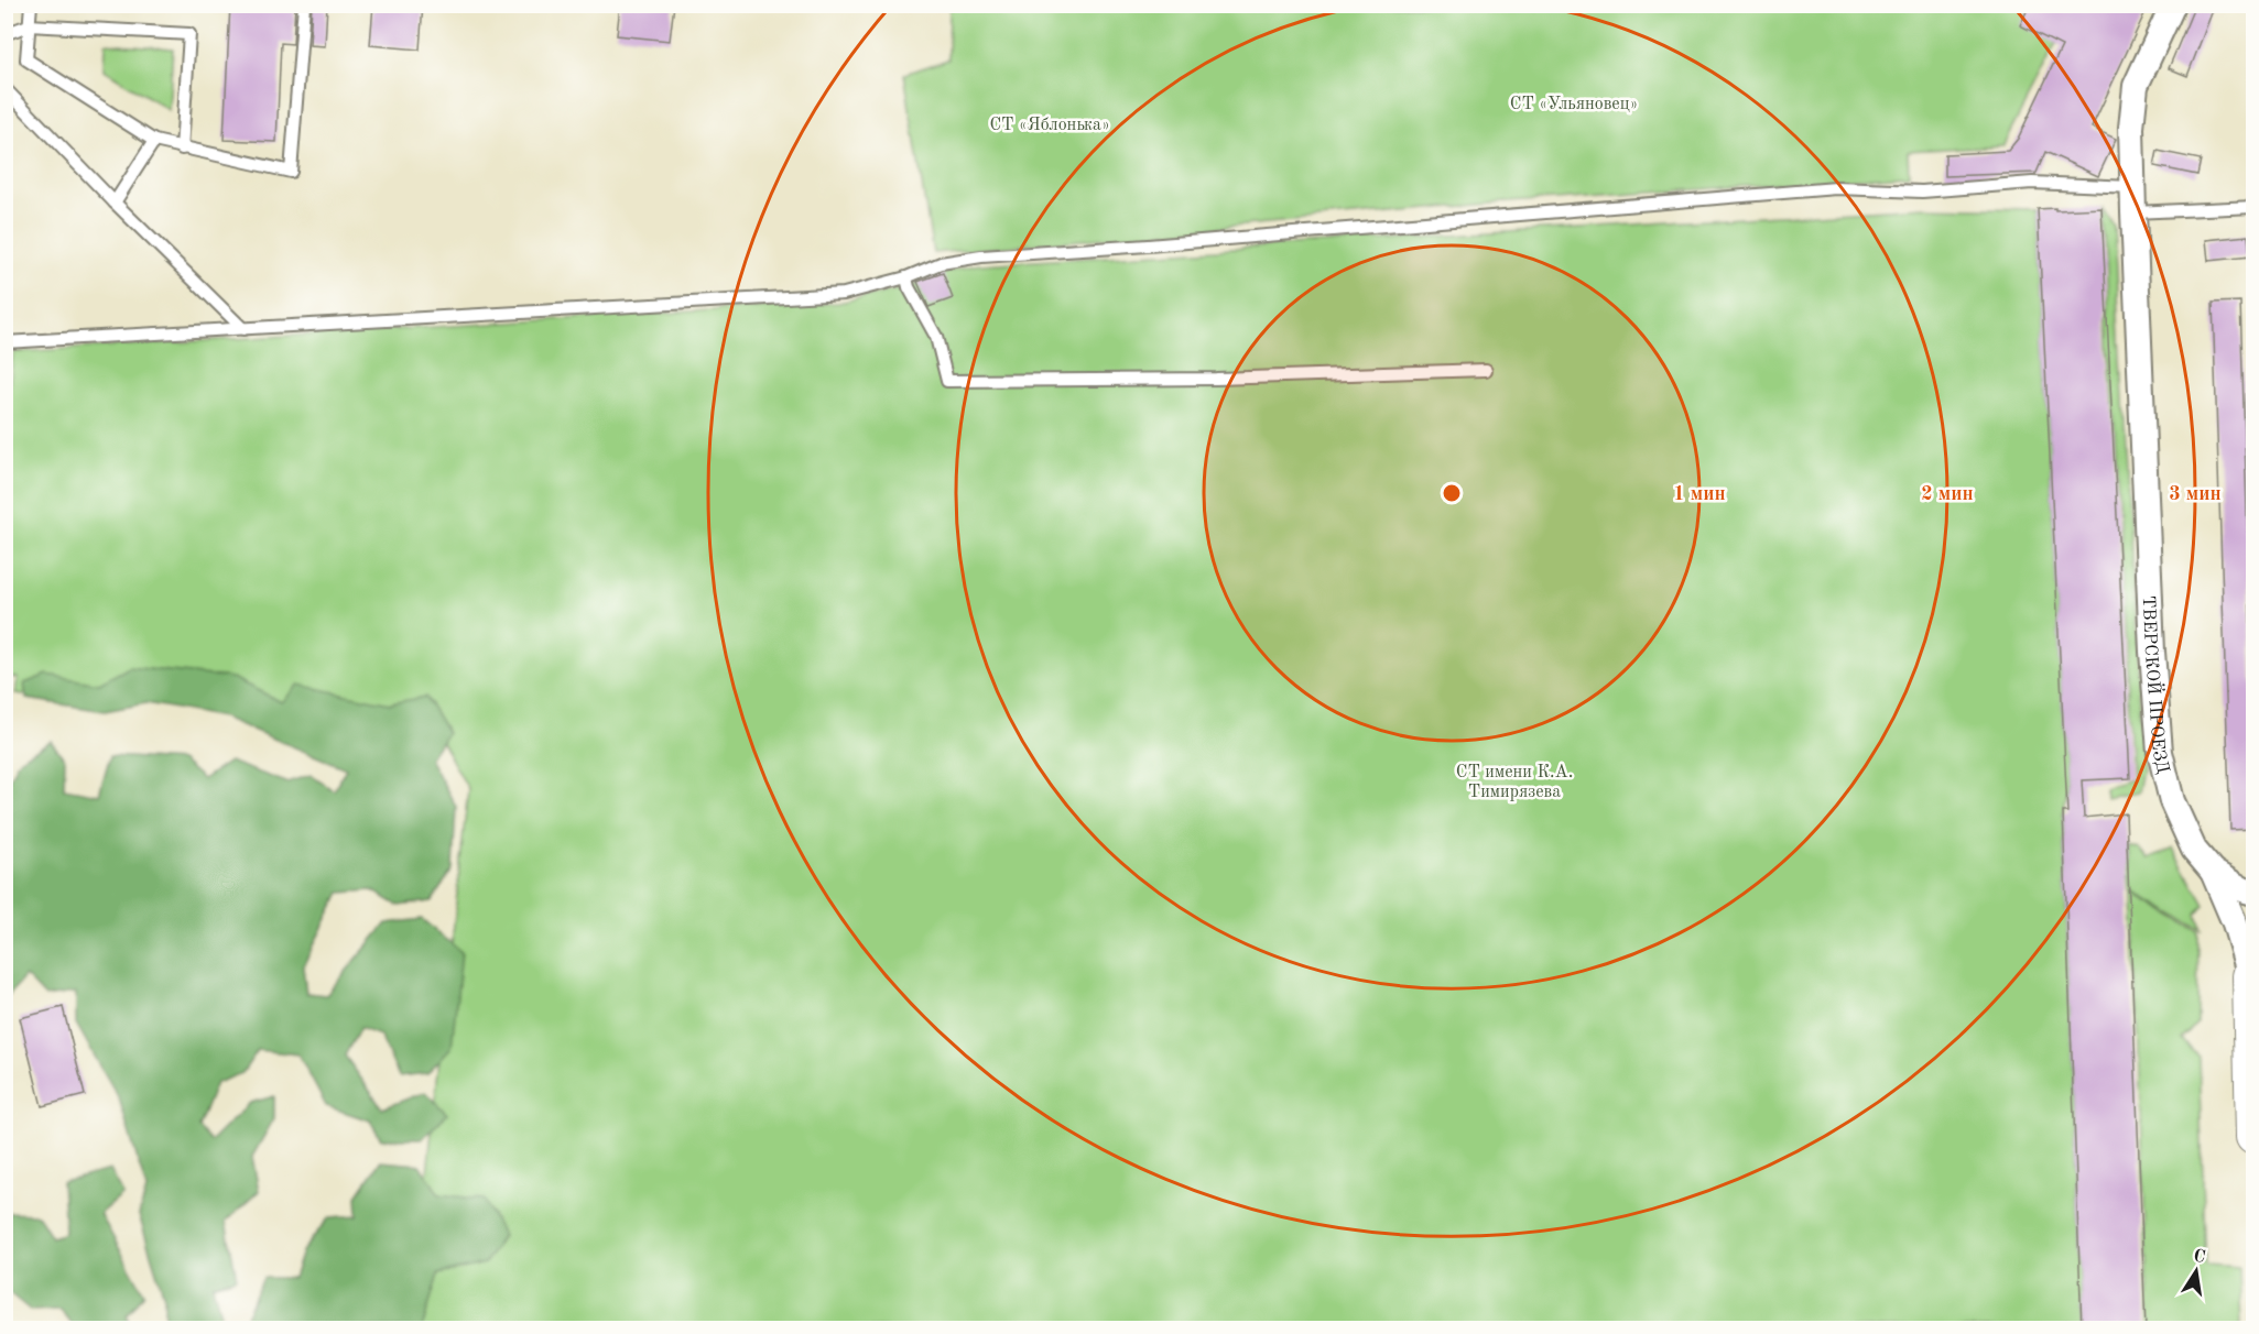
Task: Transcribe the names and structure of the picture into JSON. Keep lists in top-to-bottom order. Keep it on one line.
{"streets":{"street":["ТВЕРСКОЙ ПРОЕЗД"]},"parks":["СТ «Ульяновец»","СТ «Яблонька»","СТ имени К.А. Тимирязева"],"north":"top","rings":["1 мин","2 мин","3 мин"]}
